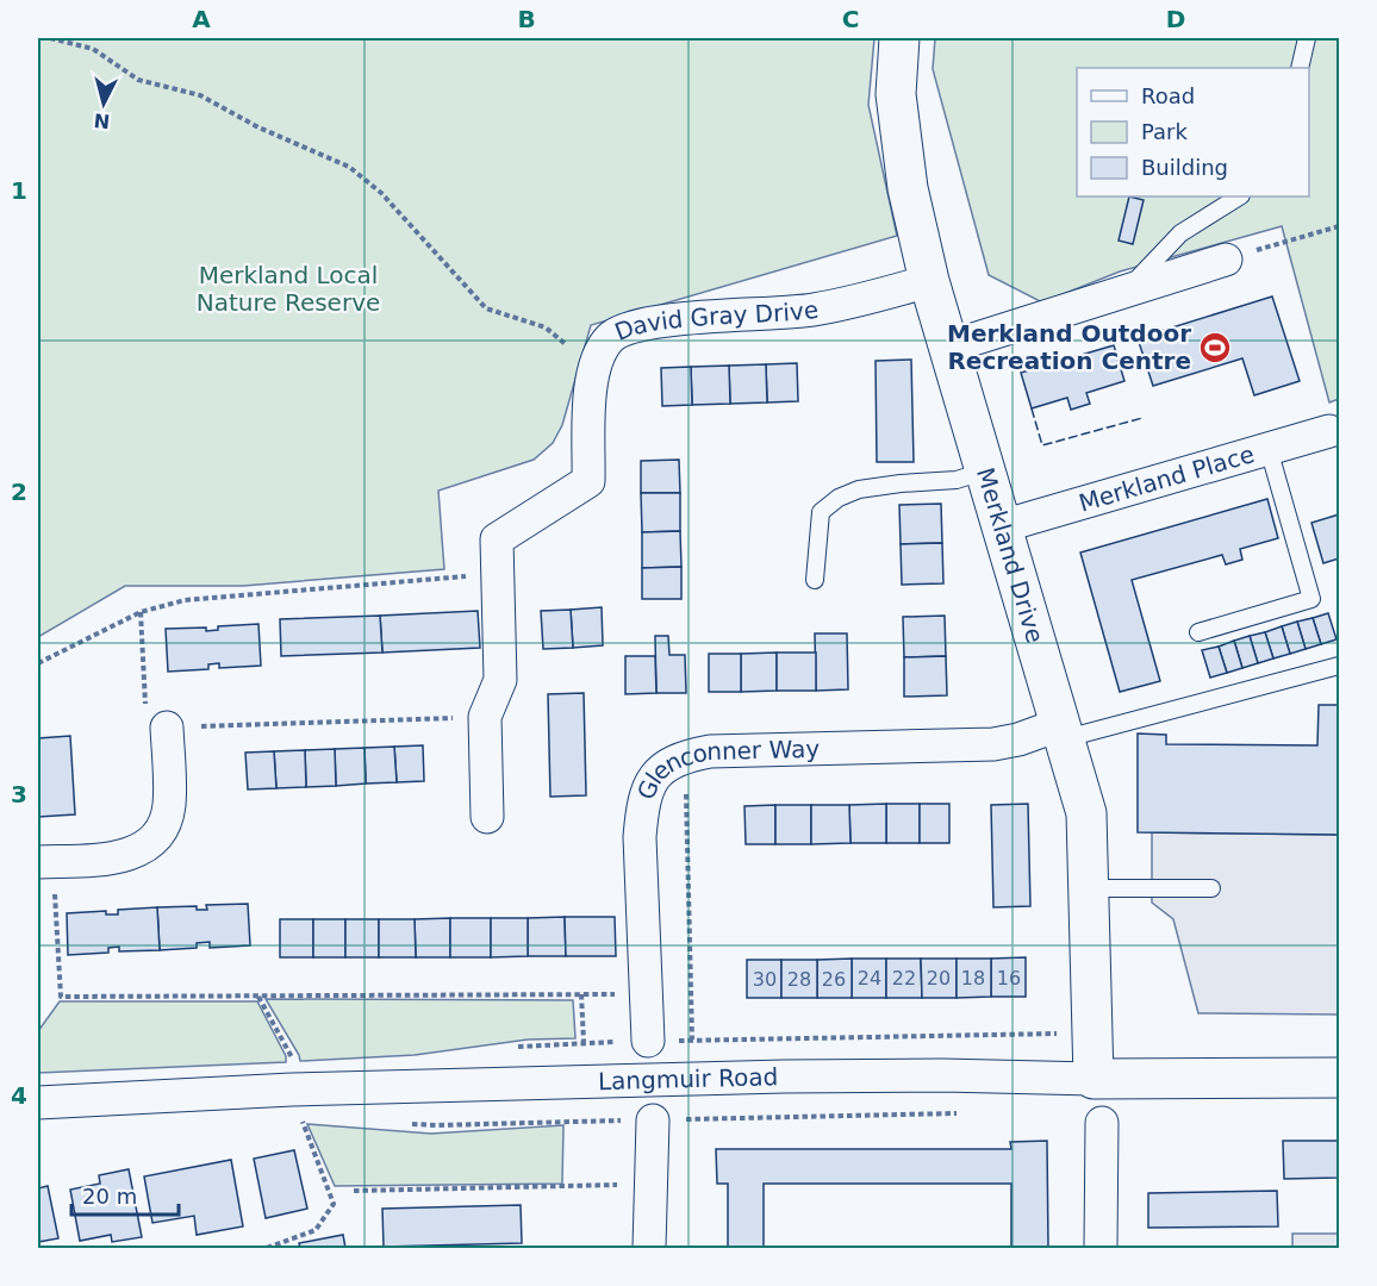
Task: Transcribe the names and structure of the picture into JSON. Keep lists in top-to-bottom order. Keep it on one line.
{"streets":{"street":["David Gray Drive","Merkland Place","Merkland Drive","Glenconner Way","Langmuir Road"]},"crossings":[["David Gray Drive","Merkland Drive"],["Merkland Place","Merkland Drive"],["Merkland Drive","Glenconner Way"],["Merkland Drive","Langmuir Road"]],"parks":["Merkland Local Nature Reserve"],"places":{"sports":["Merkland Outdoor Recreation Centre"]},"house_numbers":["24","22","20","18","16","30","28","26"],"legend":["Road","Park","Building"],"scale_bar":"20 m","north":"bottom","grid":{"columns":["A","B","C","D"],"rows":["1","2","3","4"]}}
